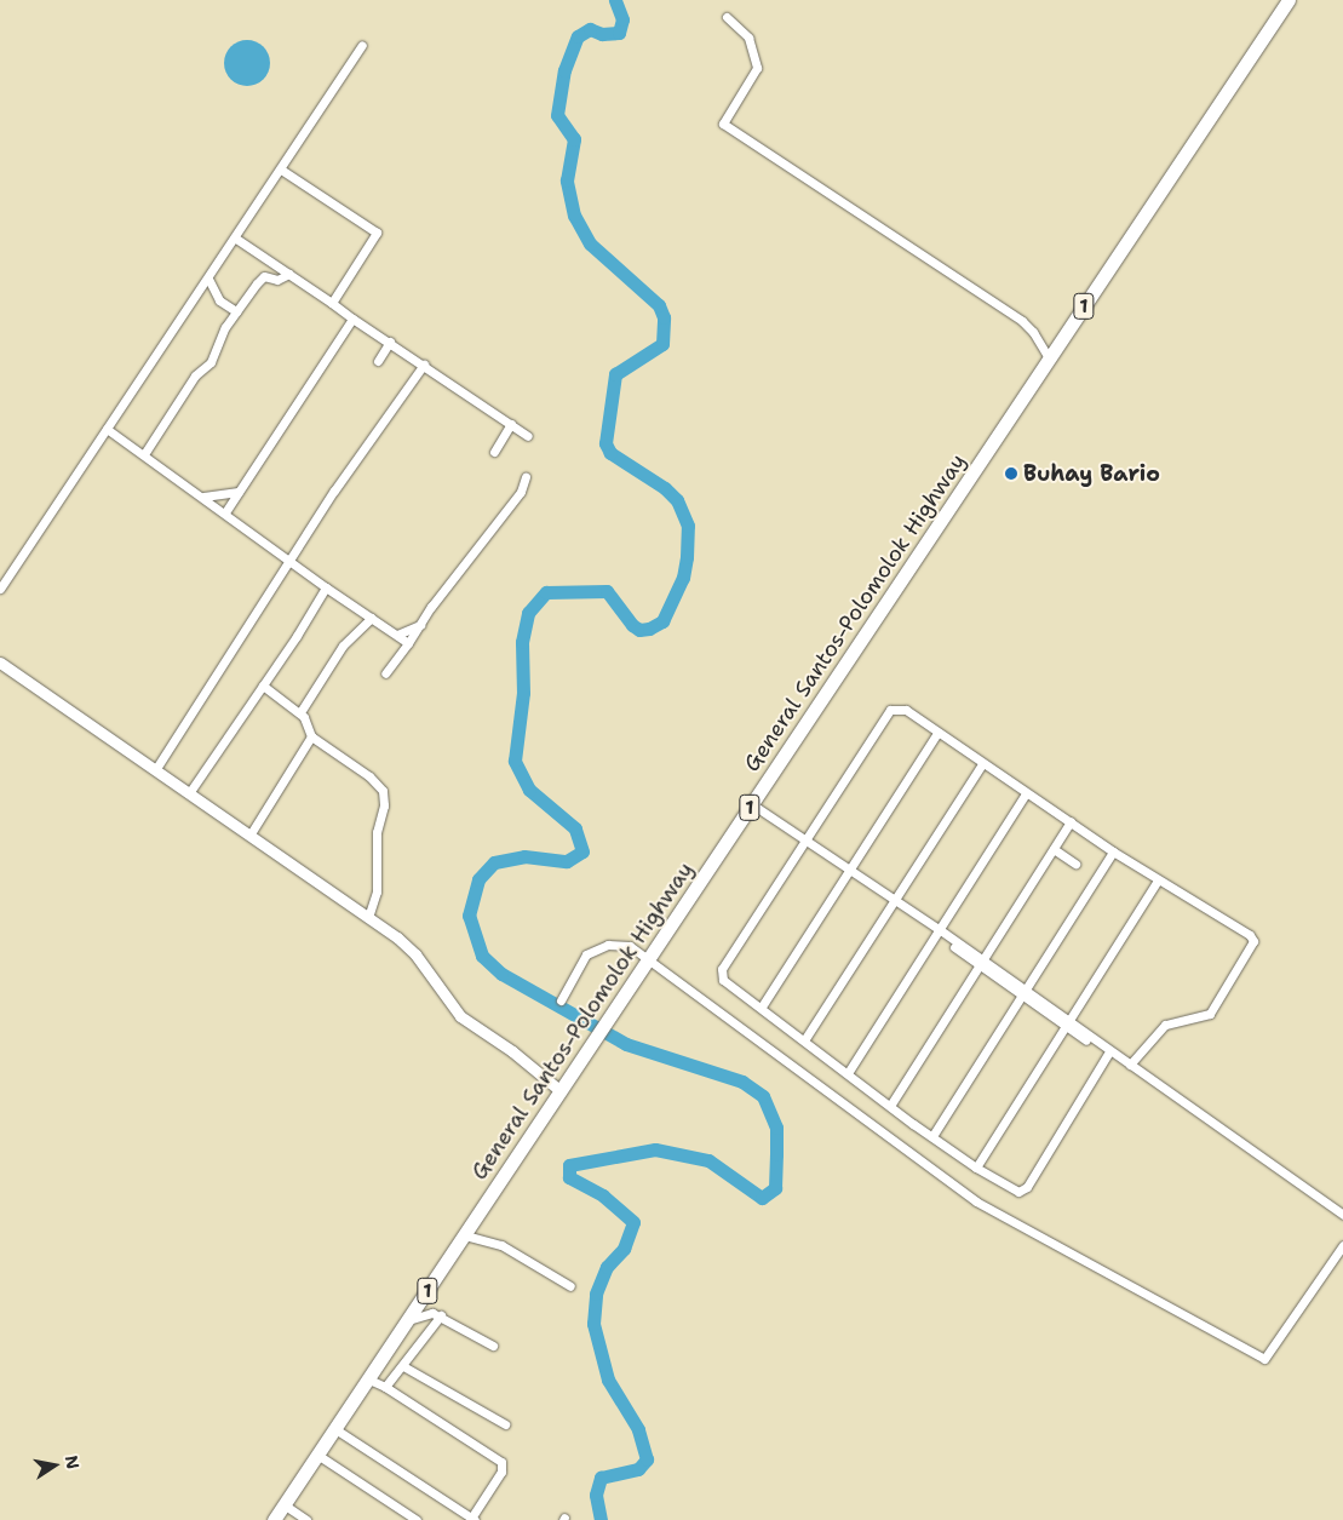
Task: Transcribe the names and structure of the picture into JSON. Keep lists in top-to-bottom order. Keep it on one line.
{"streets":{"highway":["1","General Santos-Polomolok Highway"]},"places":["Buhay Bario"],"north":"right"}
